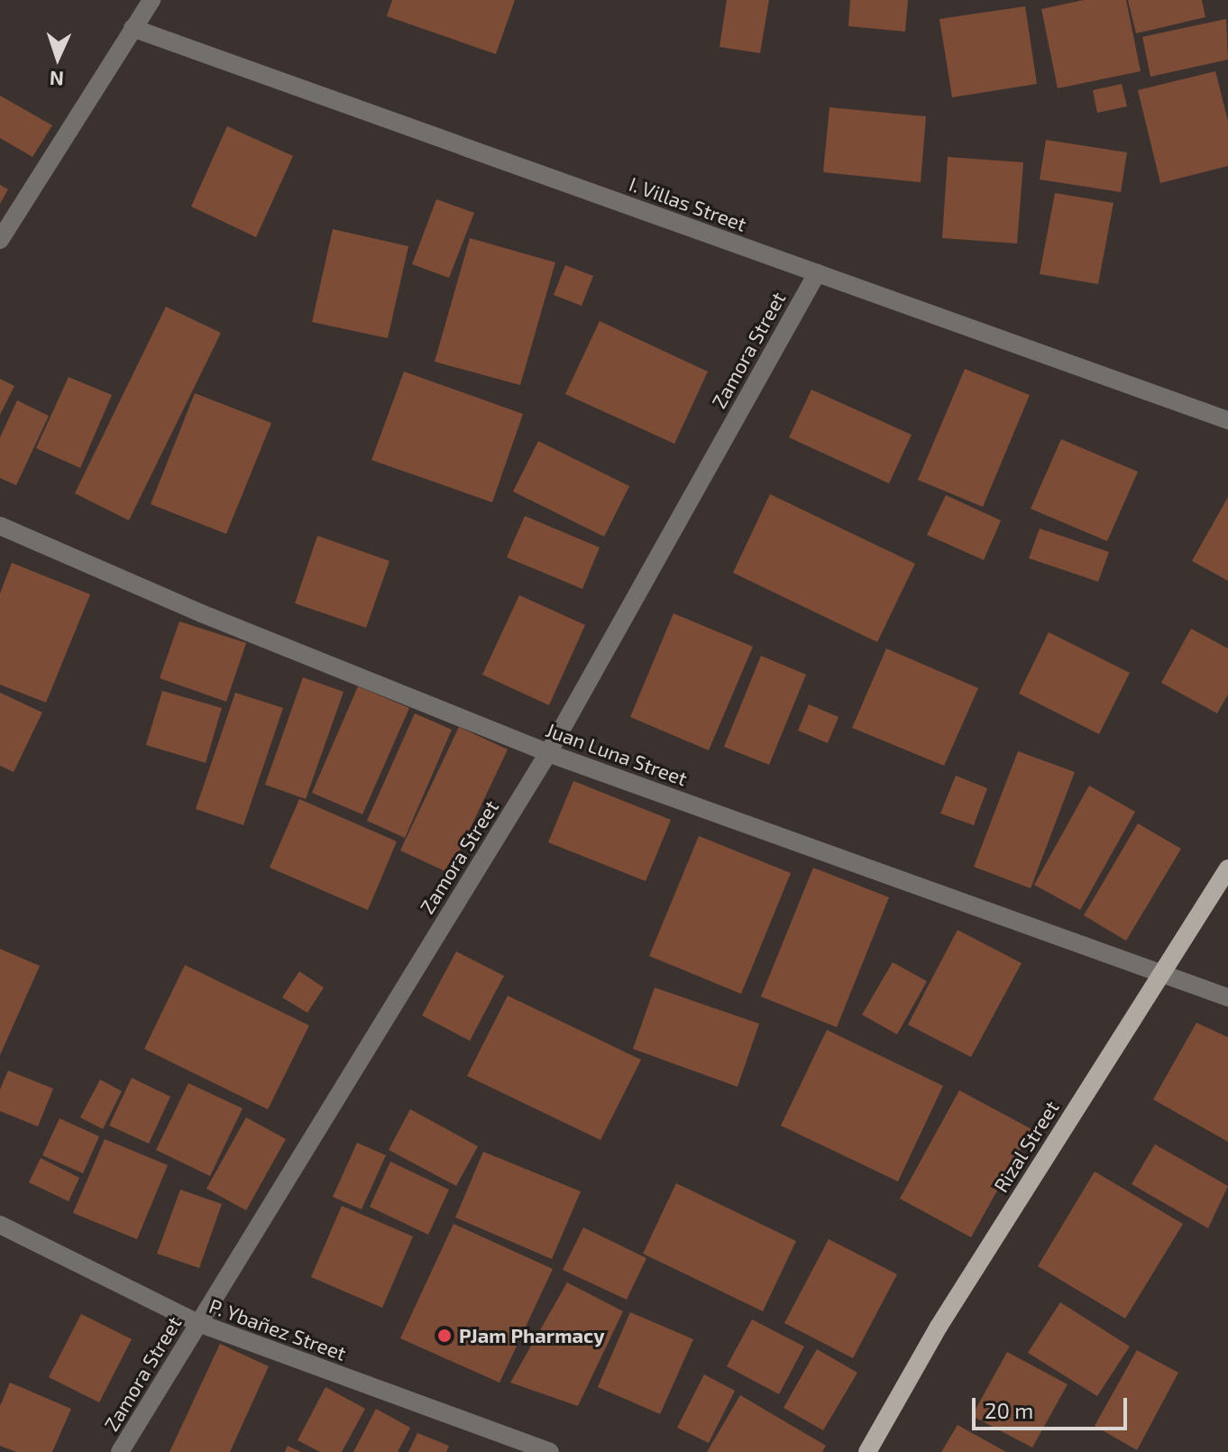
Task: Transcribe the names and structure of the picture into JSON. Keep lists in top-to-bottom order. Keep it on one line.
{"streets":{"main road":["Rizal Street"],"street":["I. Villas Street","Zamora Street","Juan Luna Street","P. Ybañez Street"]},"crossings":[["I. Villas Street","Zamora Street"],["Zamora Street","Juan Luna Street"],["Zamora Street","P. Ybañez Street"],["Juan Luna Street","Rizal Street"]],"places":["PJam Pharmacy"],"scale_bar":"20 m","north":"bottom"}
